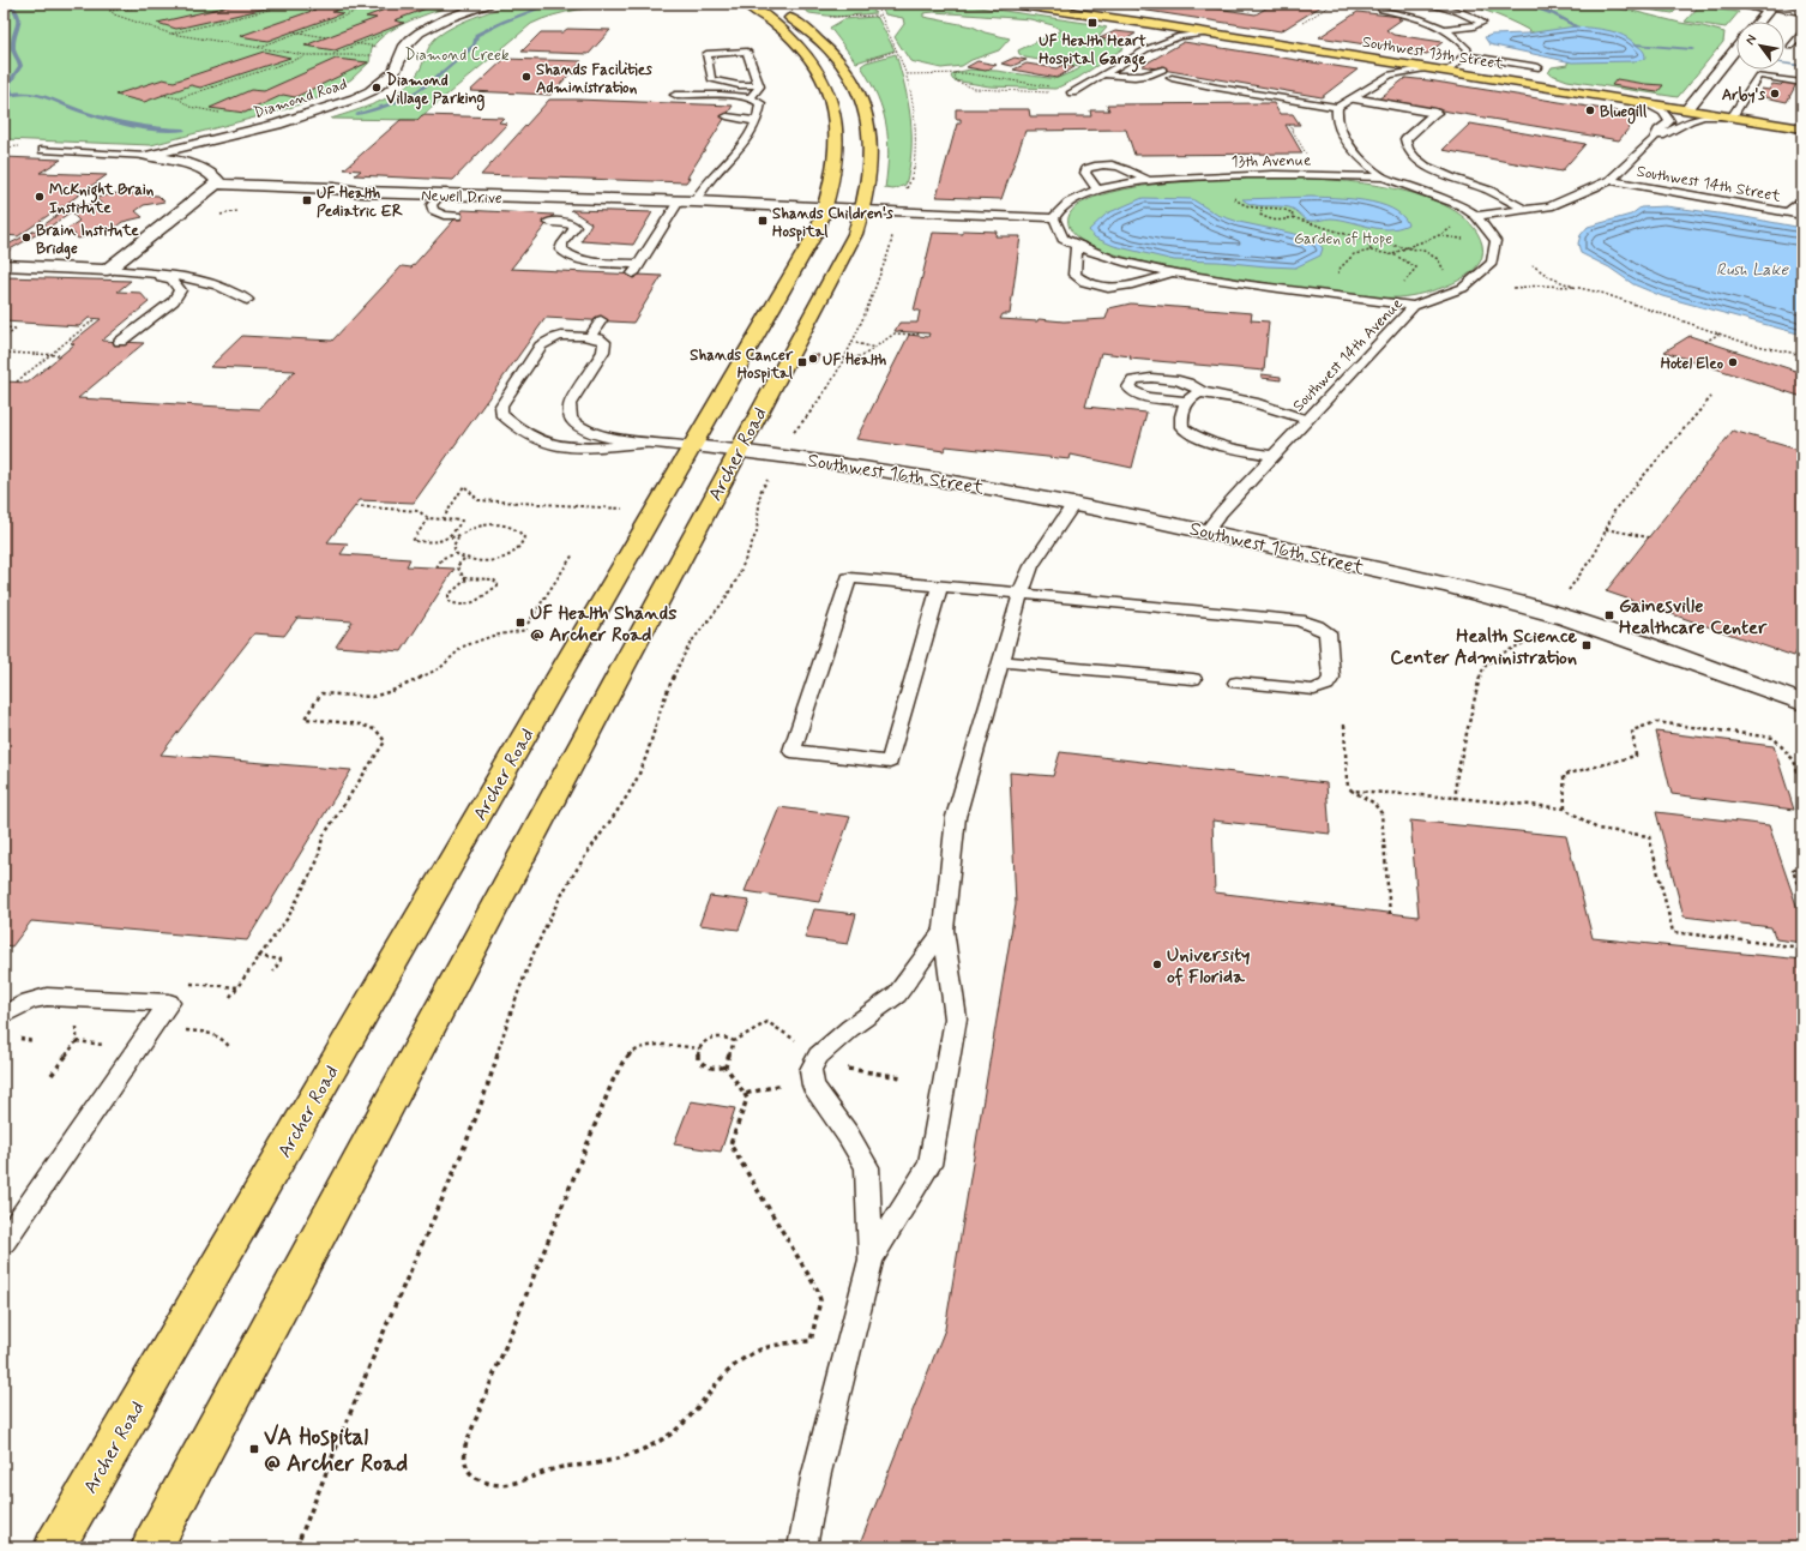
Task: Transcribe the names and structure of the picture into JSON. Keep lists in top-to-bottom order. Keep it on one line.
{"streets":{"main road":["Southwest 13th Street","Archer Road"],"street":["Diamond Road","Newell Drive","Southwest 16th Street"],"lane":["13th Avenue","Southwest 14th Street","Southwest 14th Avenue"]},"crossings":[["Newell Drive","Archer Road"],["Southwest 14th Avenue","Southwest 16th Street"],["Archer Road","Southwest 16th Street"]],"water":["Rush Lake"],"parks":["Diamond Creek","Garden of Hope"],"places":{"transit":["UF Health Heart Hospital Garage","UF Health Pediatric ER","Shands Children's Hospital","Shands Cancer Hospital","Gainesville Healthcare Center","UF Health Shands @ Archer Road","Health Science Center Administration","VA Hospital @ Archer Road"],"other":["Shands Facilities Administration","Diamond Village Parking","Arby's","Bluegill","McKnight Brain Institute","Brain Institute Bridge","UF Health","Hotel Eleo","University of Florida"]},"north":"top left"}
